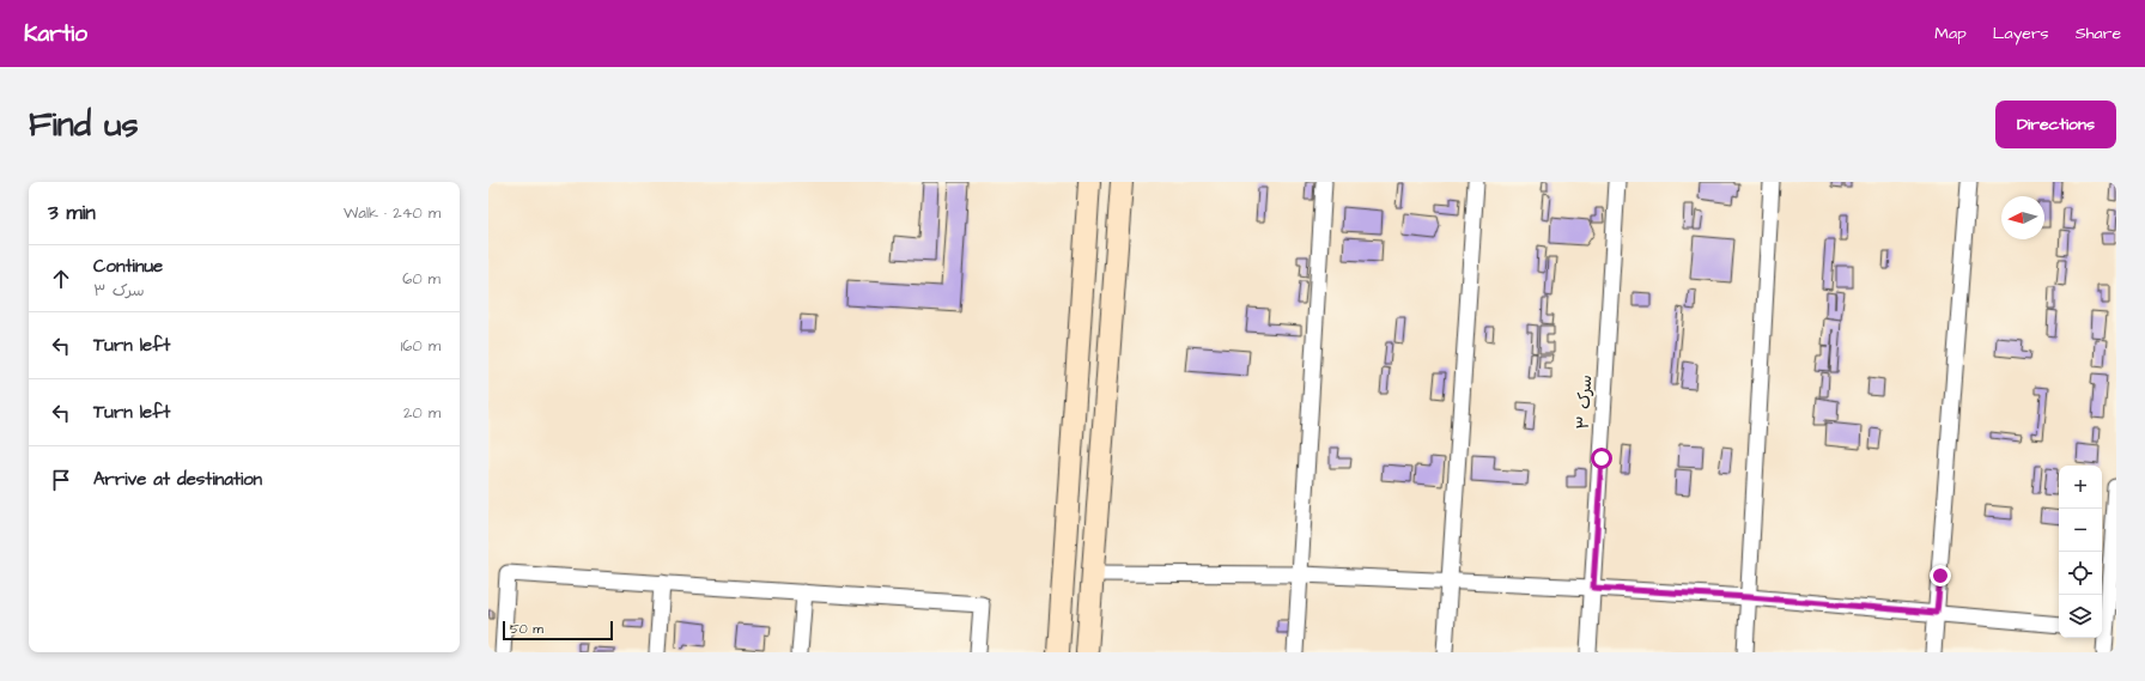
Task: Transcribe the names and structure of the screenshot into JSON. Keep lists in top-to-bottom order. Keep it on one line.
{"streets":{"street":["سرک ۳"]},"scale_bar":"50 m","north":"left","page":{"header":"Kartio","nav":["Map","Layers","Share"],"buttons":"Directions","title":"Find us","heading":["3 min","Walk · 240 m"],"list":[["Continue","سرک ۳","60 m"],["Turn left","160 m"],["Turn left","20 m"],"Arrive at destination"],"map_buttons":["+","−"],"scale":"50 m"}}
